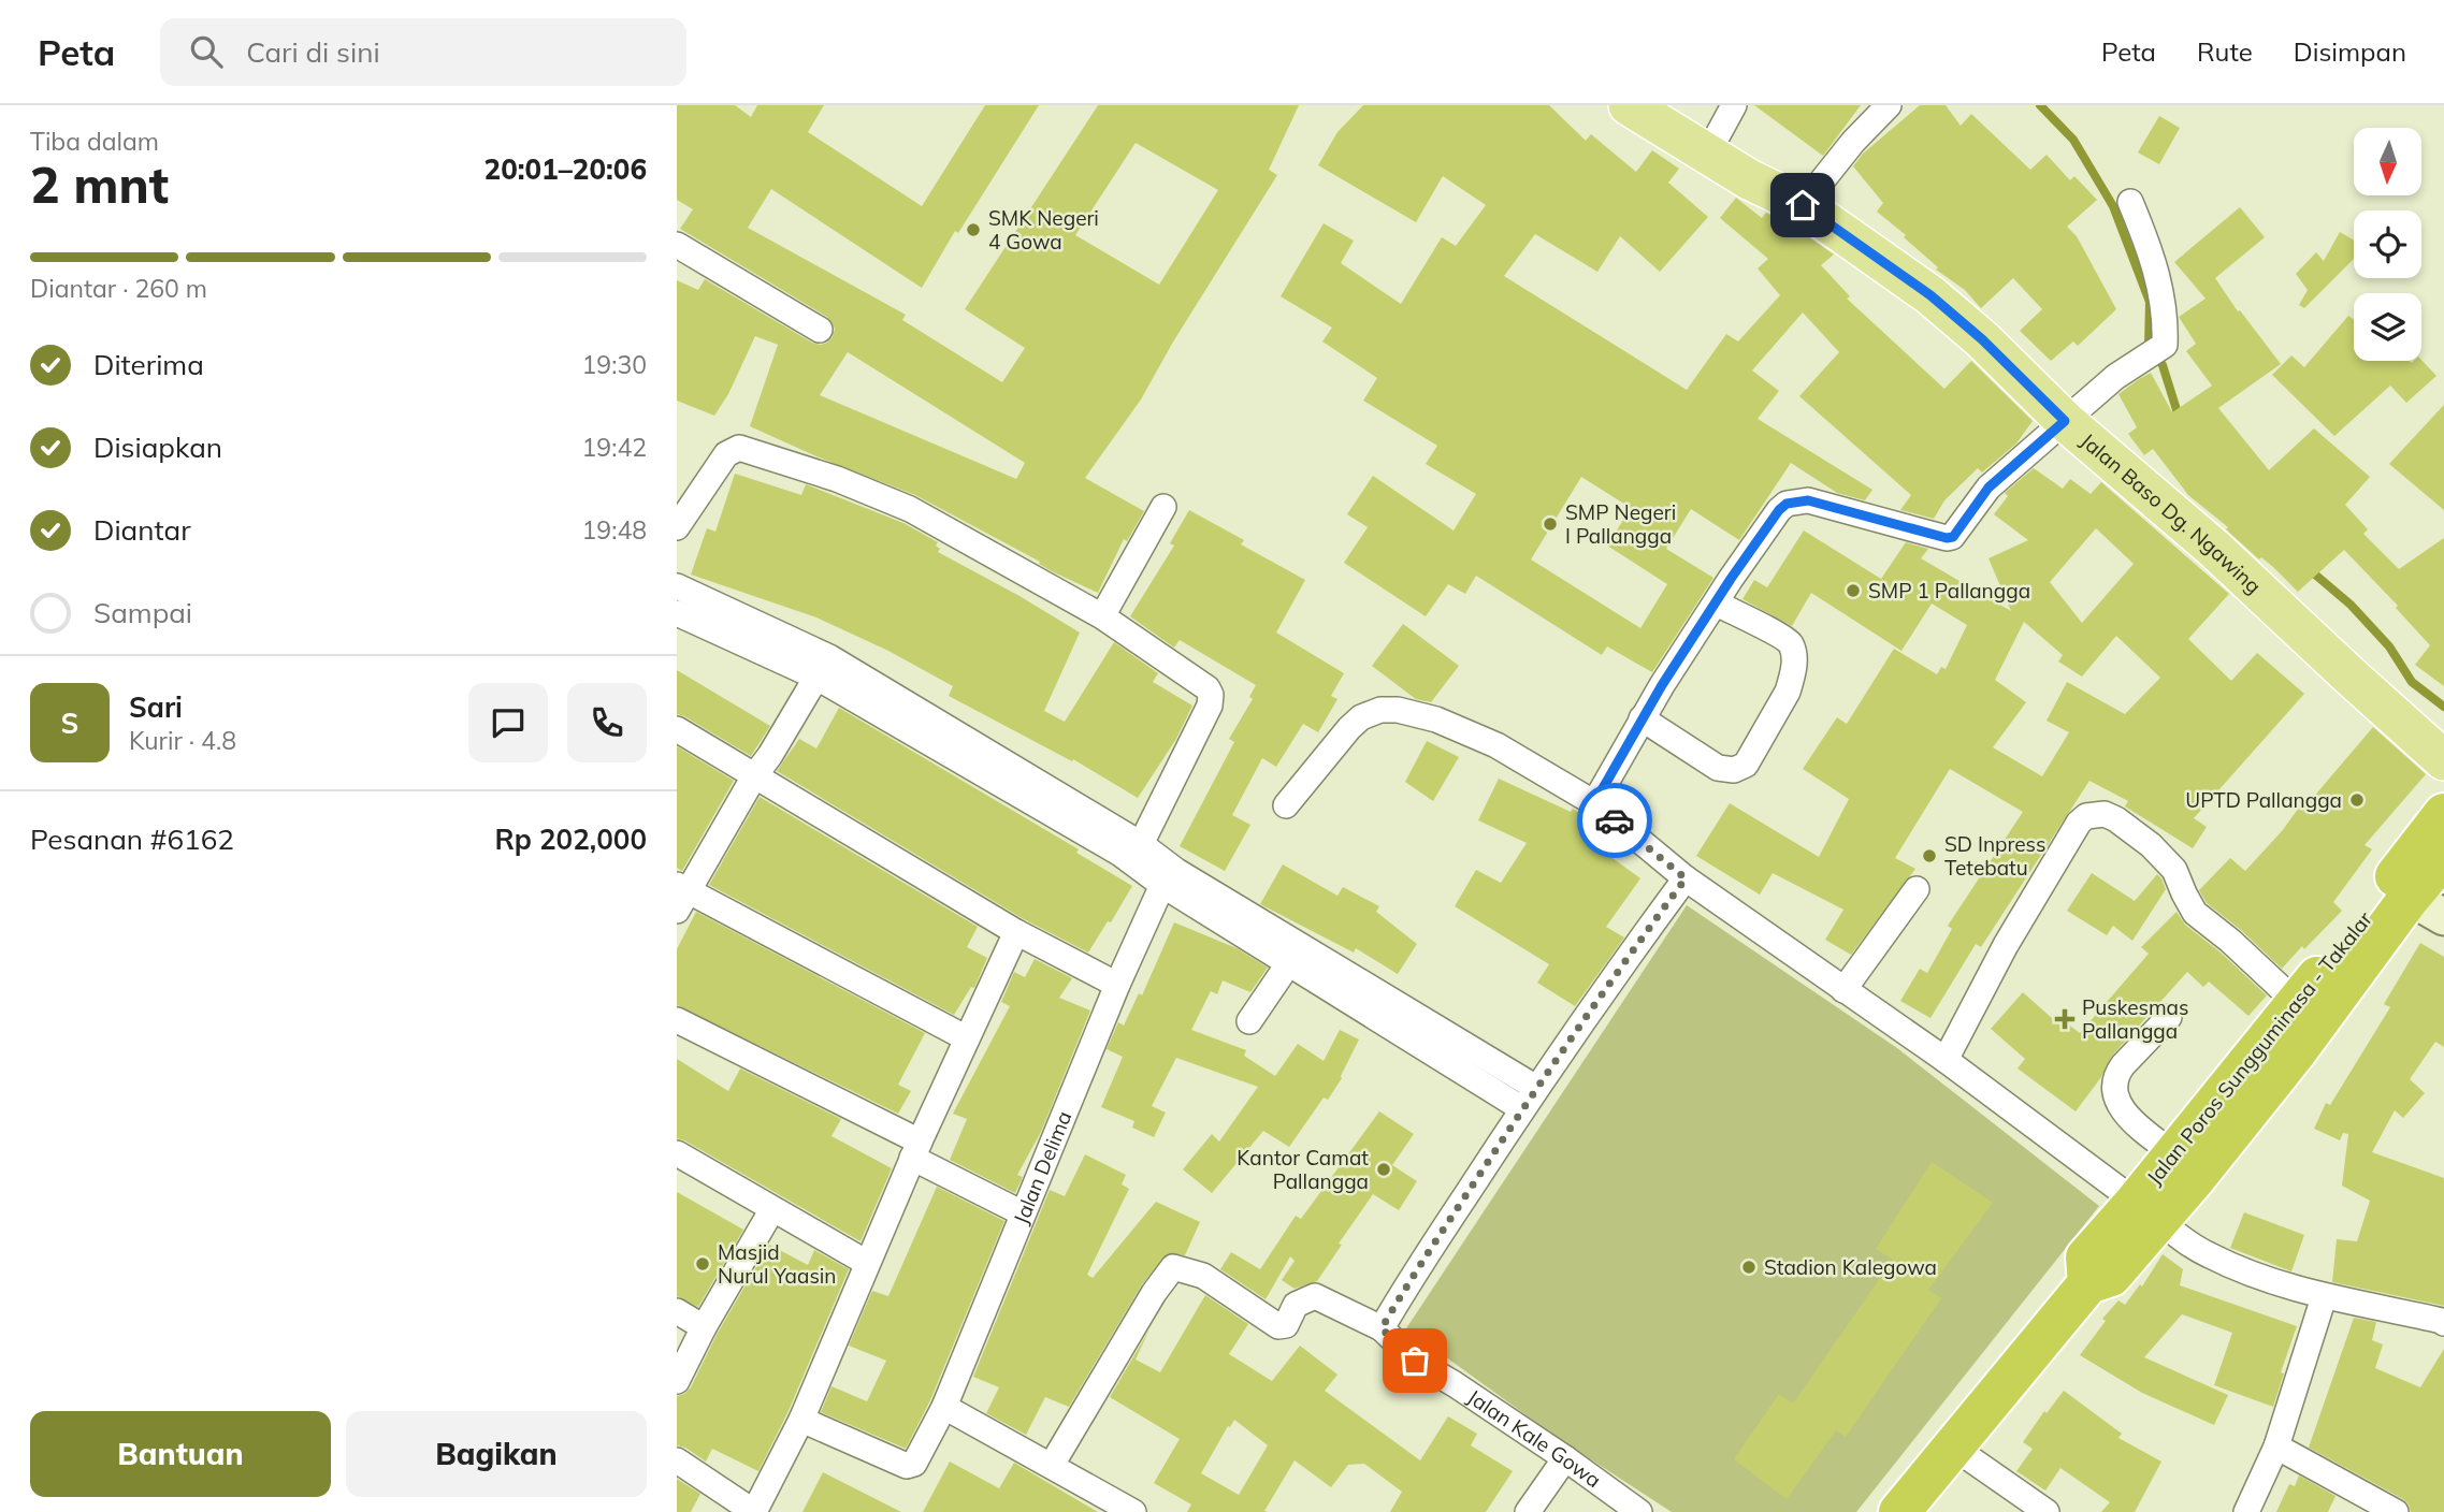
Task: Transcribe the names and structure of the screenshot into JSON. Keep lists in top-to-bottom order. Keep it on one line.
{"streets":{"highway":["Jalan Poros Sungguminasa - Takalar"],"main road":["Jalan Baso Dg. Ngawing"],"street":["Jalan Delima","Jalan Kale Gowa"]},"places":{"other":["SMK Negeri 4 Gowa","SMP Negeri I Pallangga","SMP 1 Pallangga","UPTD Pallangga","SD Inpress Tetebatu","Kantor Camat Pallangga","Masjid Nurul Yaasin","Stadion Kalegowa"],"health":["Puskesmas Pallangga"]},"north":"bottom","page":{"header":"Peta","search":"Cari di sini","nav":["Peta","Rute","Disimpan"],"heading":["2 mnt","Tiba dalam","20:01–20:06"],"panel":["Sari","Kurir · 4.8","Pesanan #6162","Rp 202,000"],"bar":"Diantar · 260 m","list":[["Diterima","19:30"],["Disiapkan","19:42"],["Diantar","19:48"],"Sampai"],"round":"S","buttons":["Bantuan","Bagikan"]}}
